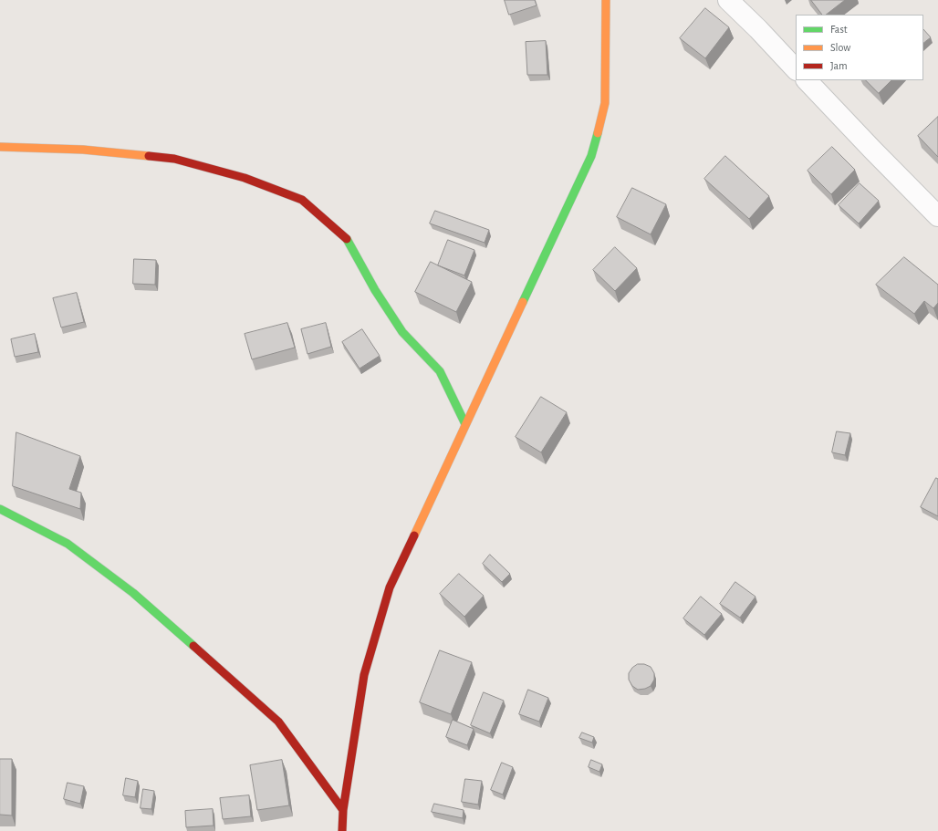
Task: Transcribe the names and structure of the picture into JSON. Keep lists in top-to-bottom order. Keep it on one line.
{"legend":["Fast","Slow","Jam"]}
